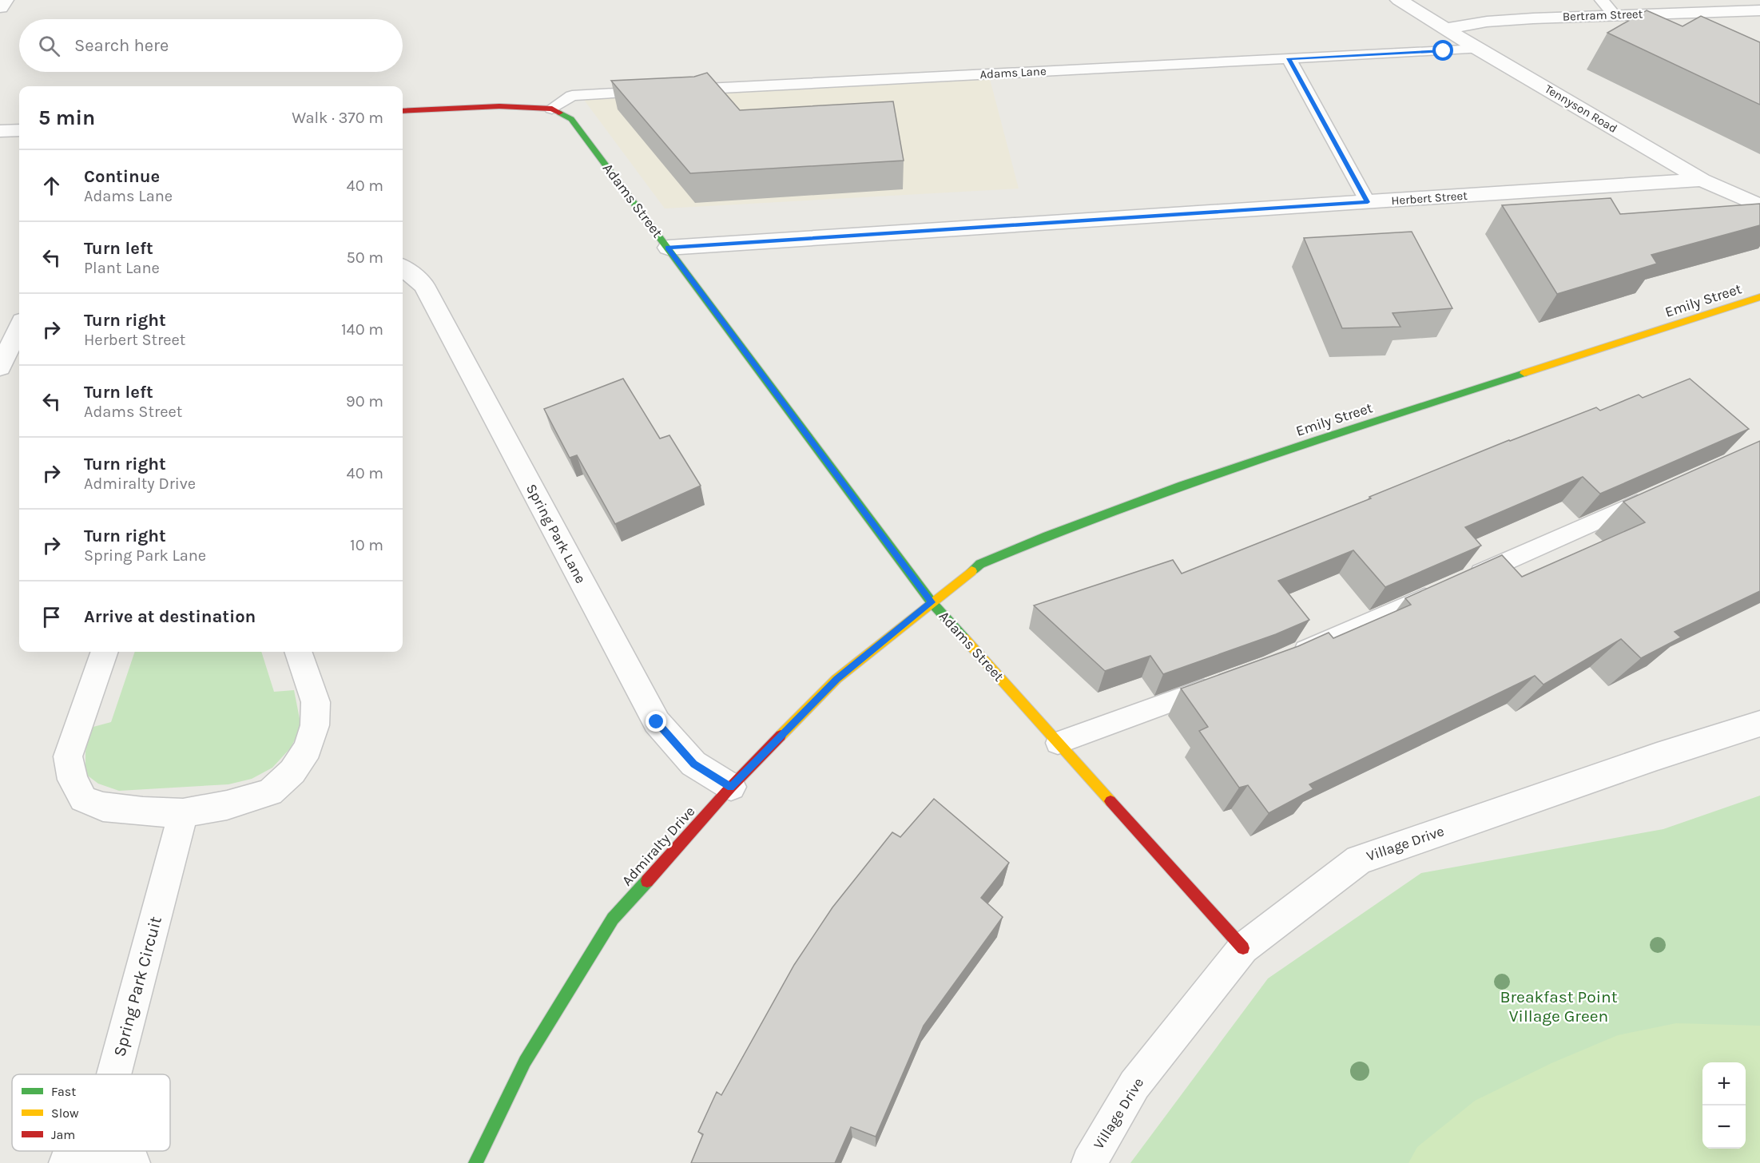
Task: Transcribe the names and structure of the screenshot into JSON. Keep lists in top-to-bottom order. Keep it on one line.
{"streets":{"street":["Bertram Street","Tennyson Road","Herbert Street","Adams Street","Emily Street","Spring Park Lane","Village Drive","Admiralty Drive","Spring Park Circuit"],"lane":["Adams Lane"]},"crossings":[["Bertram Street","Tennyson Road"],["Adams Lane","Tennyson Road"],["Tennyson Road","Herbert Street"],["Herbert Street","Adams Street"],["Adams Street","Emily Street"],["Adams Street","Village Drive"],["Adams Street","Admiralty Drive"],["Emily Street","Admiralty Drive"],["Spring Park Lane","Admiralty Drive"]],"parks":["Breakfast Point Village Green"],"legend":["Fast","Slow","Jam"],"page":{"search":"Search here","heading":["5 min","Walk · 370 m"],"list":[["Continue","Adams Lane","40 m"],["Turn left","Plant Lane","50 m"],["Turn right","Herbert Street","140 m"],["Turn left","Adams Street","90 m"],["Turn right","Admiralty Drive","40 m"],["Turn right","Spring Park Lane","10 m"],"Arrive at destination"],"map_buttons":["+","−"]}}
